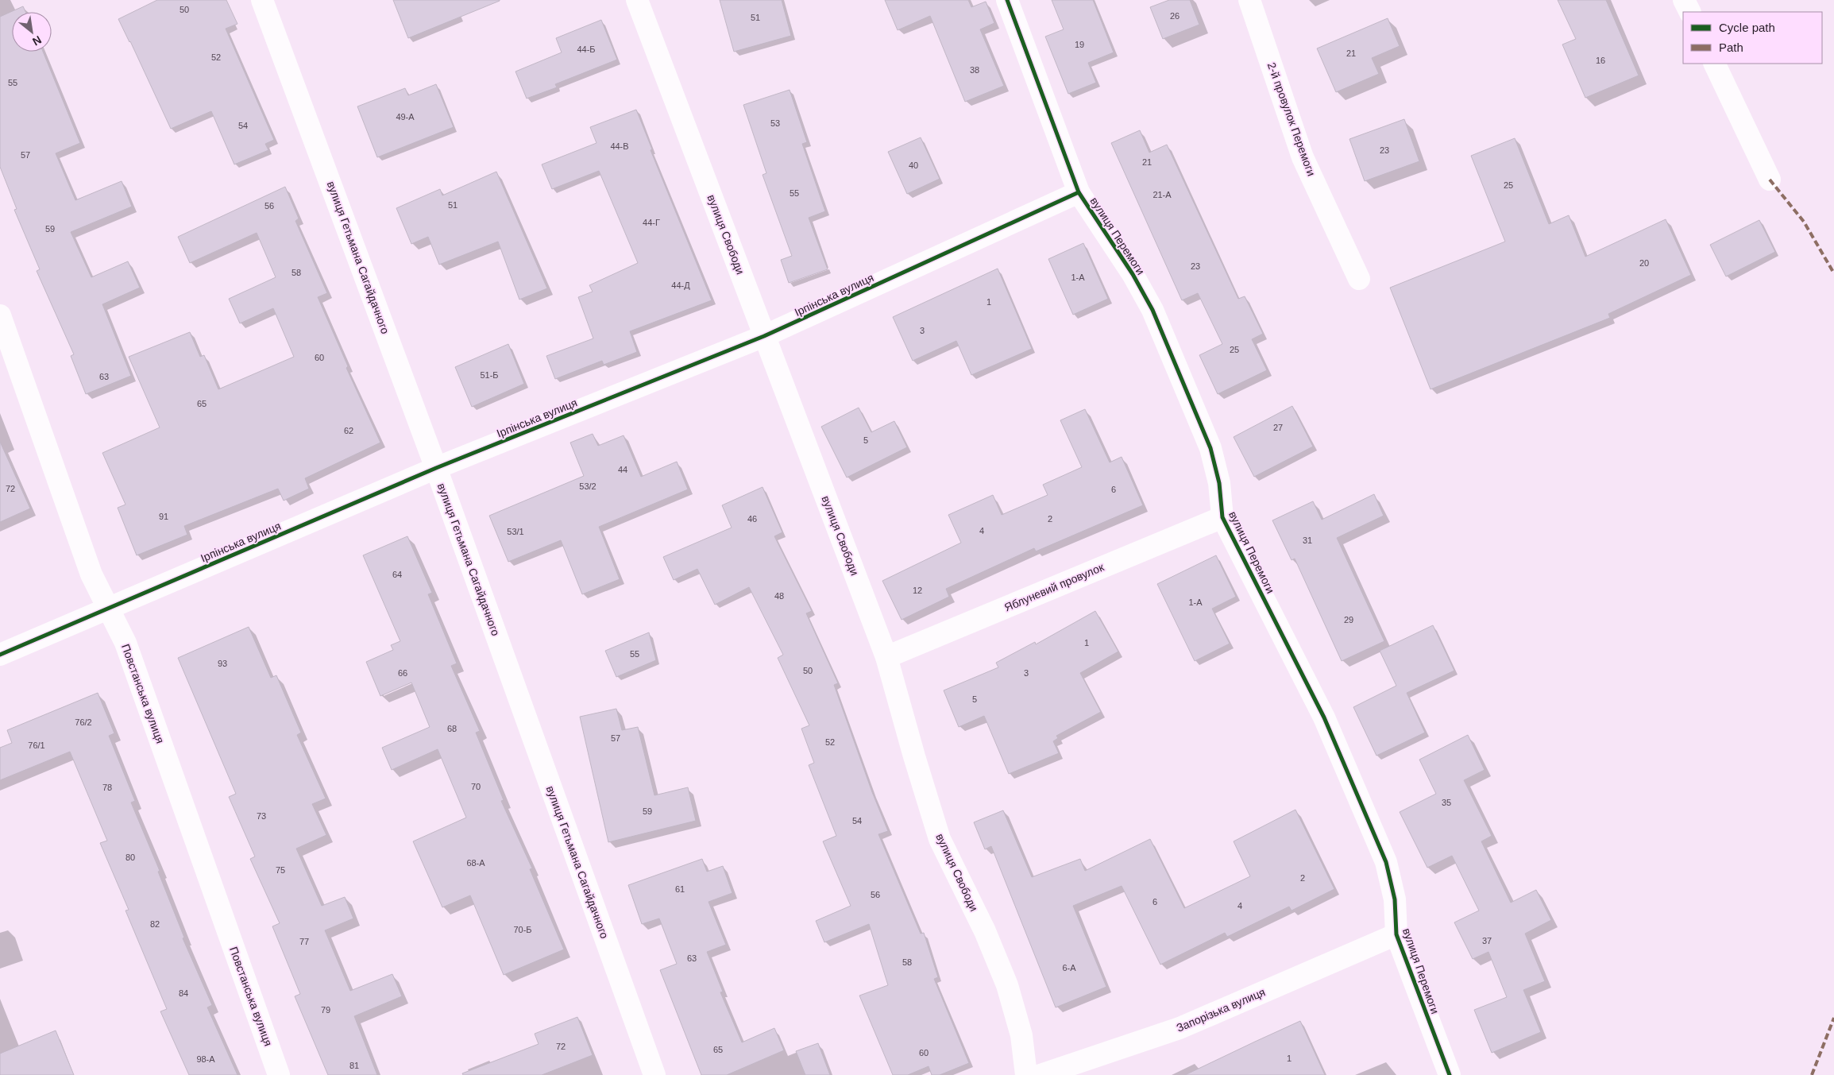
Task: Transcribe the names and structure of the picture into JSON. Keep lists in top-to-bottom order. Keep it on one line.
{"streets":{"street":["2-й провулок Перемоги","вулиця Свободи","вулиця Перемоги","вулиця Гетьмана Сагайдачного","Ірпінська вулиця","Яблуневий провулок","Повстанська вулиця","Запорізька вулиця"]},"crossings":[["вулиця Свободи","Ірпінська вулиця"],["вулиця Свободи","Яблуневий провулок"],["вулиця Перемоги","Ірпінська вулиця"],["вулиця Перемоги","Яблуневий провулок"],["вулиця Перемоги","Запорізька вулиця"],["вулиця Гетьмана Сагайдачного","Ірпінська вулиця"],["Ірпінська вулиця","Повстанська вулиця"]],"house_numbers":["50","26","51","19","44-Б","21","52","16","38","55","49-А","53","54","44-В","23","57","21","40","25","55","21-А","51","56","44-Г","59","20","23","58","1-А","44-Д","1","3","25","60","51-Б","63","65","27","62","5","44","53/2","72","6","91","46","2","4","53/1","31","64","12","48","1-А","29","1","55","93","50","66","3","5","76/2","68","57","52","76/1","70","78","35","59","73","54","80","68-А","75","2","61","56","6","4","82","70-Б","37","77","63","58","6-А","84","79","72","65","60","1","98-А","81"],"legend":["Cycle path","Path"],"north":"bottom right"}
